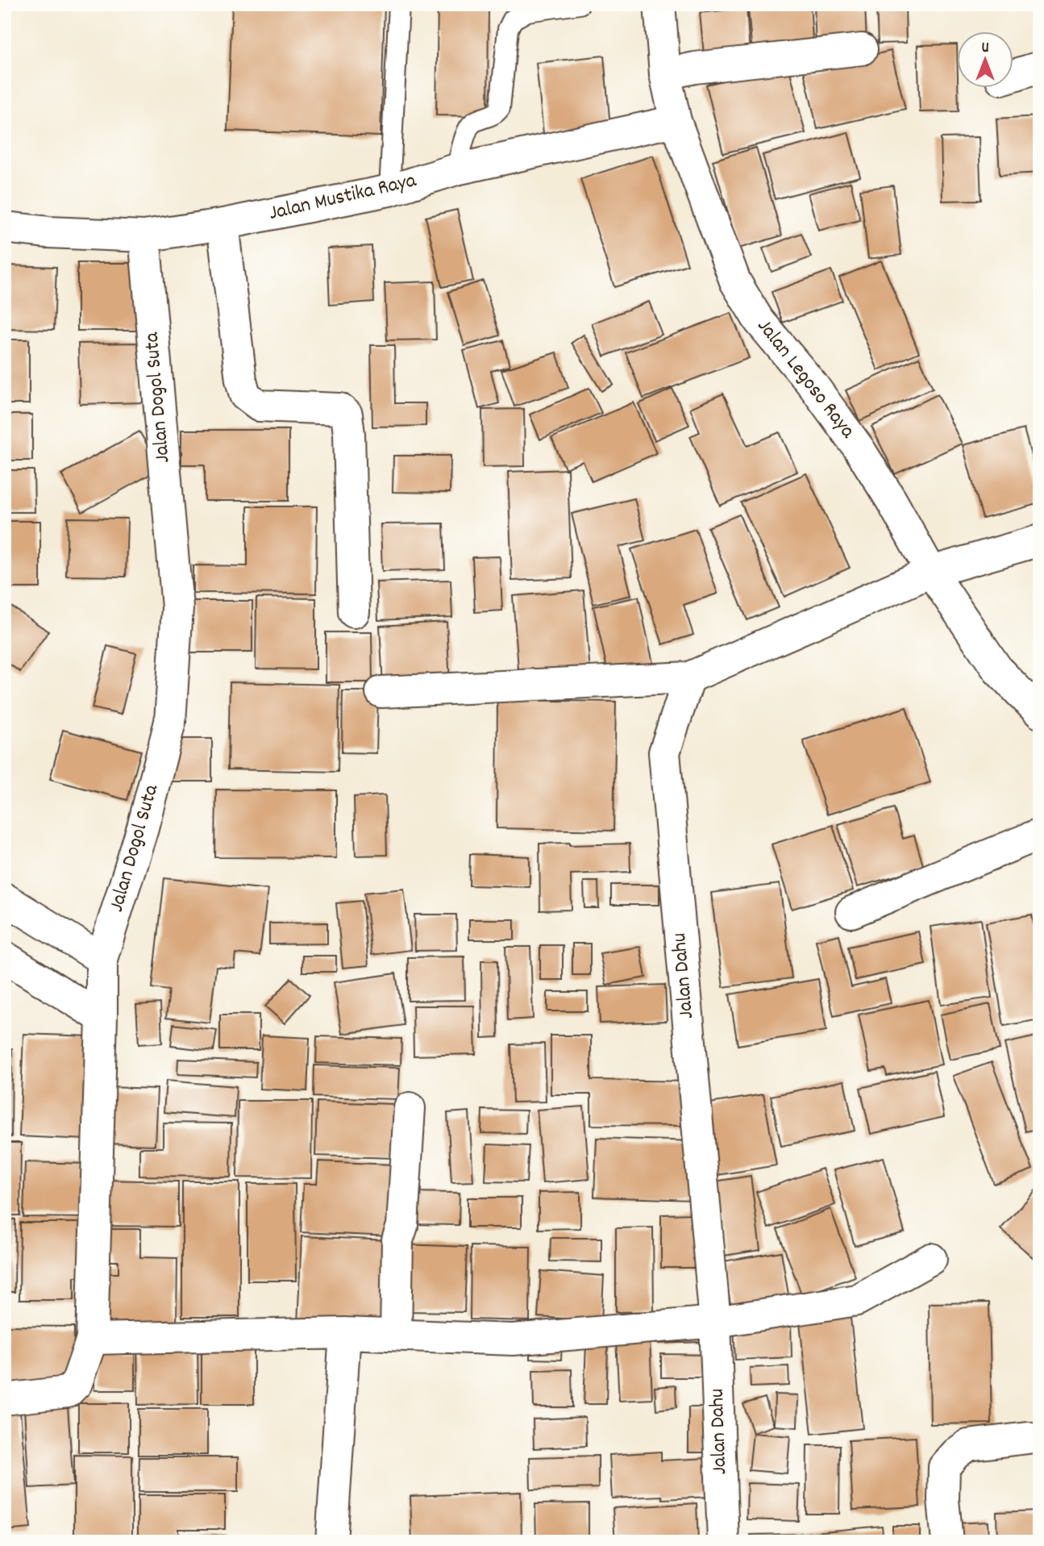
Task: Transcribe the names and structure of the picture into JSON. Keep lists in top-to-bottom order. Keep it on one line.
{"streets":{"street":["Jalan Mustika Raya","Jalan Legoso Raya","Jalan Dogol Suta","Jalan Dahu"]},"crossings":[["Jalan Mustika Raya","Jalan Legoso Raya"],["Jalan Mustika Raya","Jalan Dogol Suta"]],"north":"top"}
